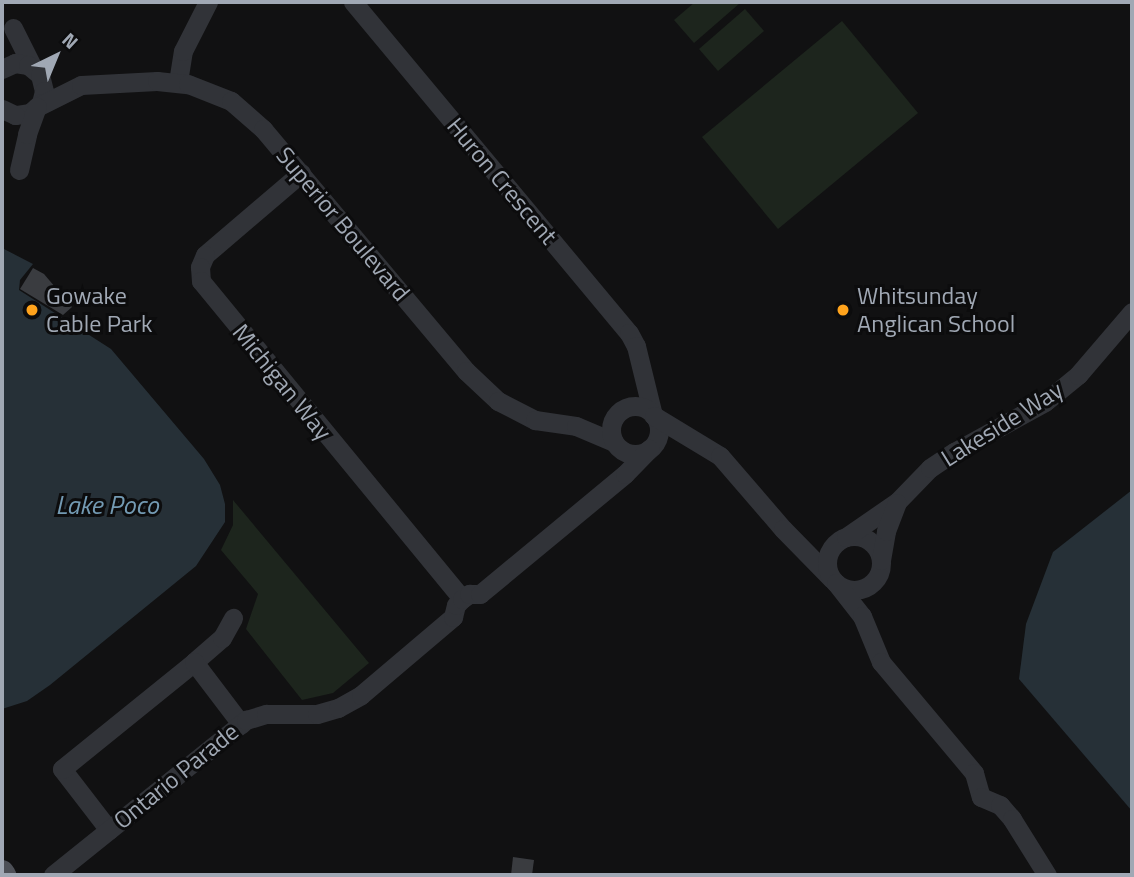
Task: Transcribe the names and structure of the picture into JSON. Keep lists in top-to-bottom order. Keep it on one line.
{"streets":{"street":["Huron Crescent","Superior Boulevard","Michigan Way","Lakeside Way","Ontario Parade"]},"crossings":[["Huron Crescent","Superior Boulevard"],["Huron Crescent","Ontario Parade"],["Superior Boulevard","Michigan Way"],["Superior Boulevard","Ontario Parade"],["Michigan Way","Ontario Parade"]],"water":["Lake Poco"],"places":["Gowake Cable Park","Whitsunday Anglican School"],"north":"top right"}
